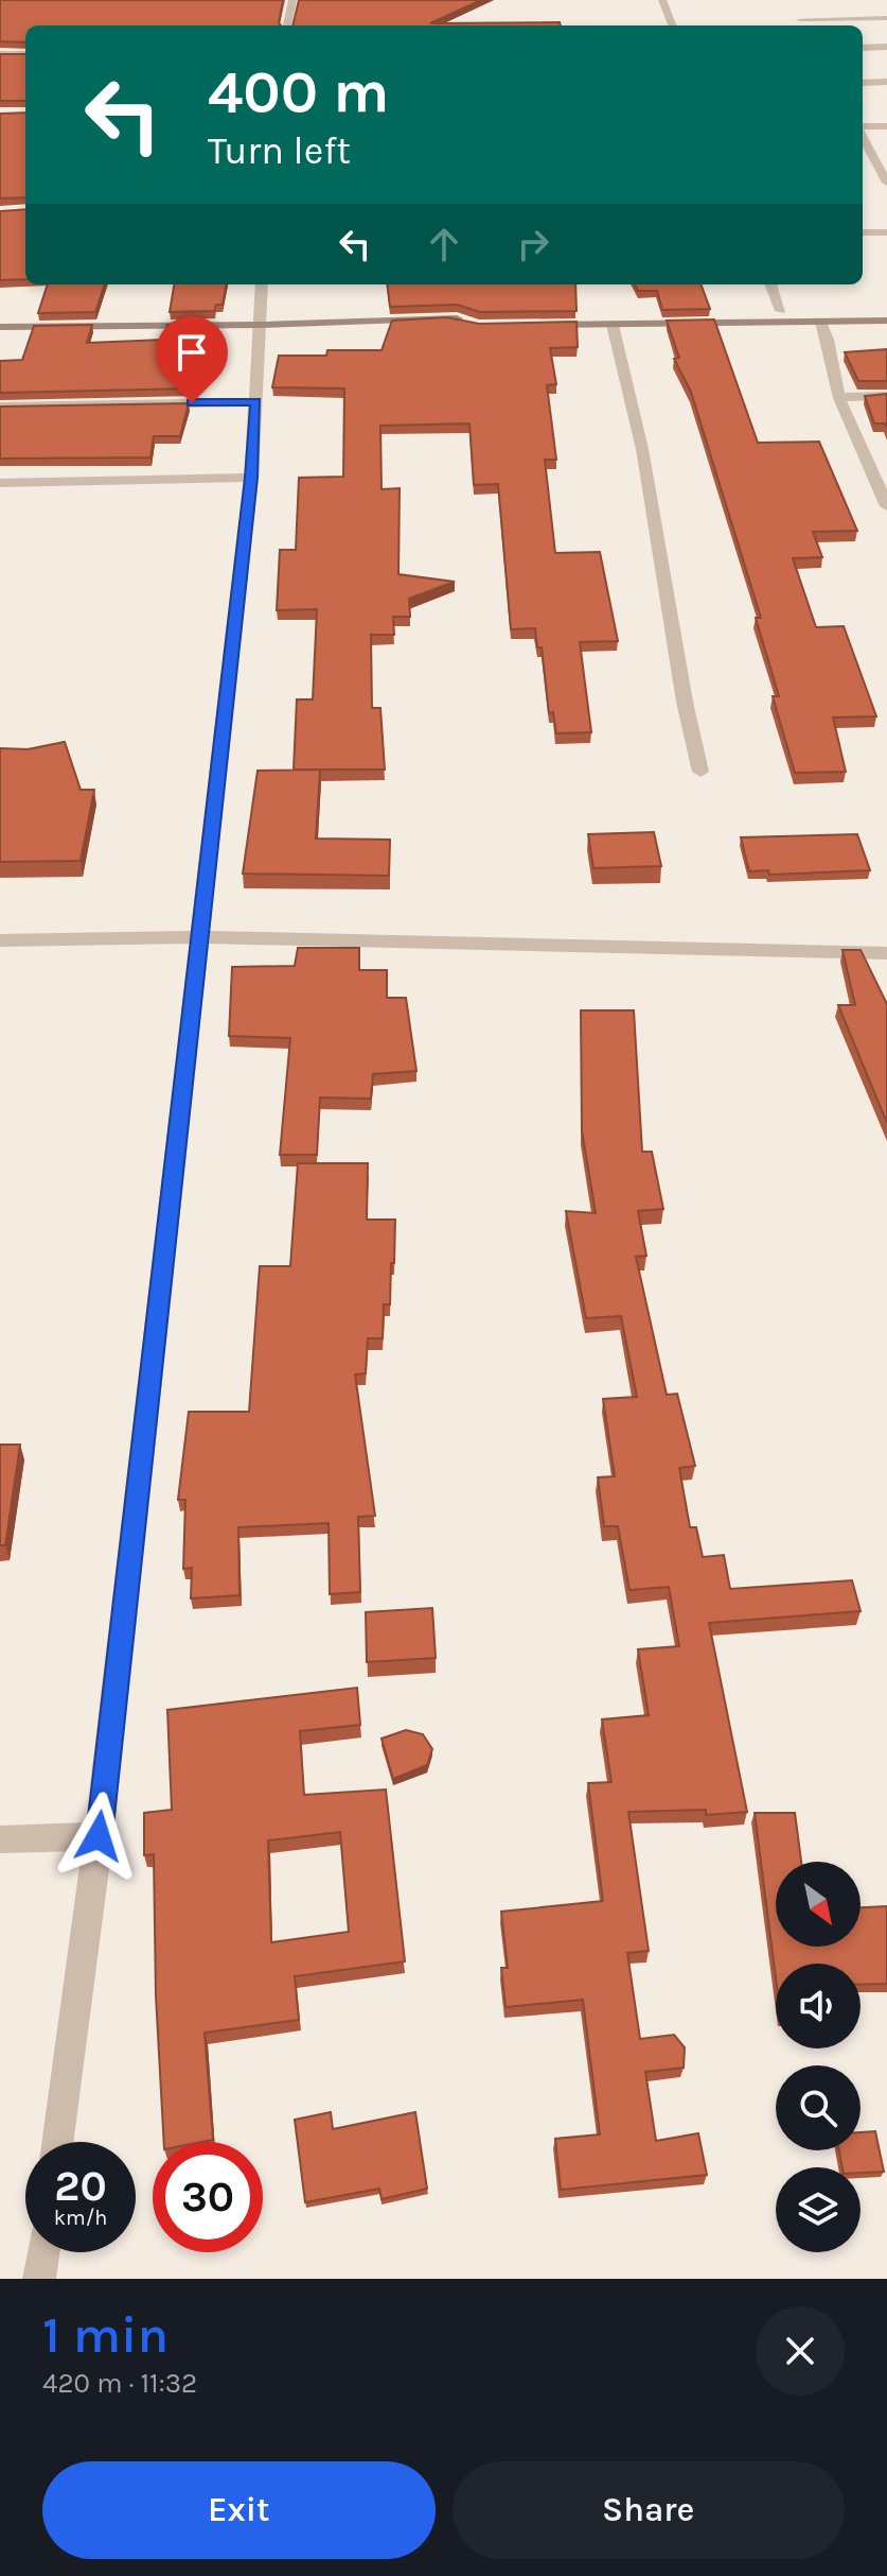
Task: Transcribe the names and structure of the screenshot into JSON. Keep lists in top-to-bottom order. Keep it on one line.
{"north":"bottom right","page":{"turn":["400 m","Turn left"],"speed":"20 km/h","limit":"30","heading":["1 min","420 m · 11:32"],"buttons":["Exit","Share"]}}
